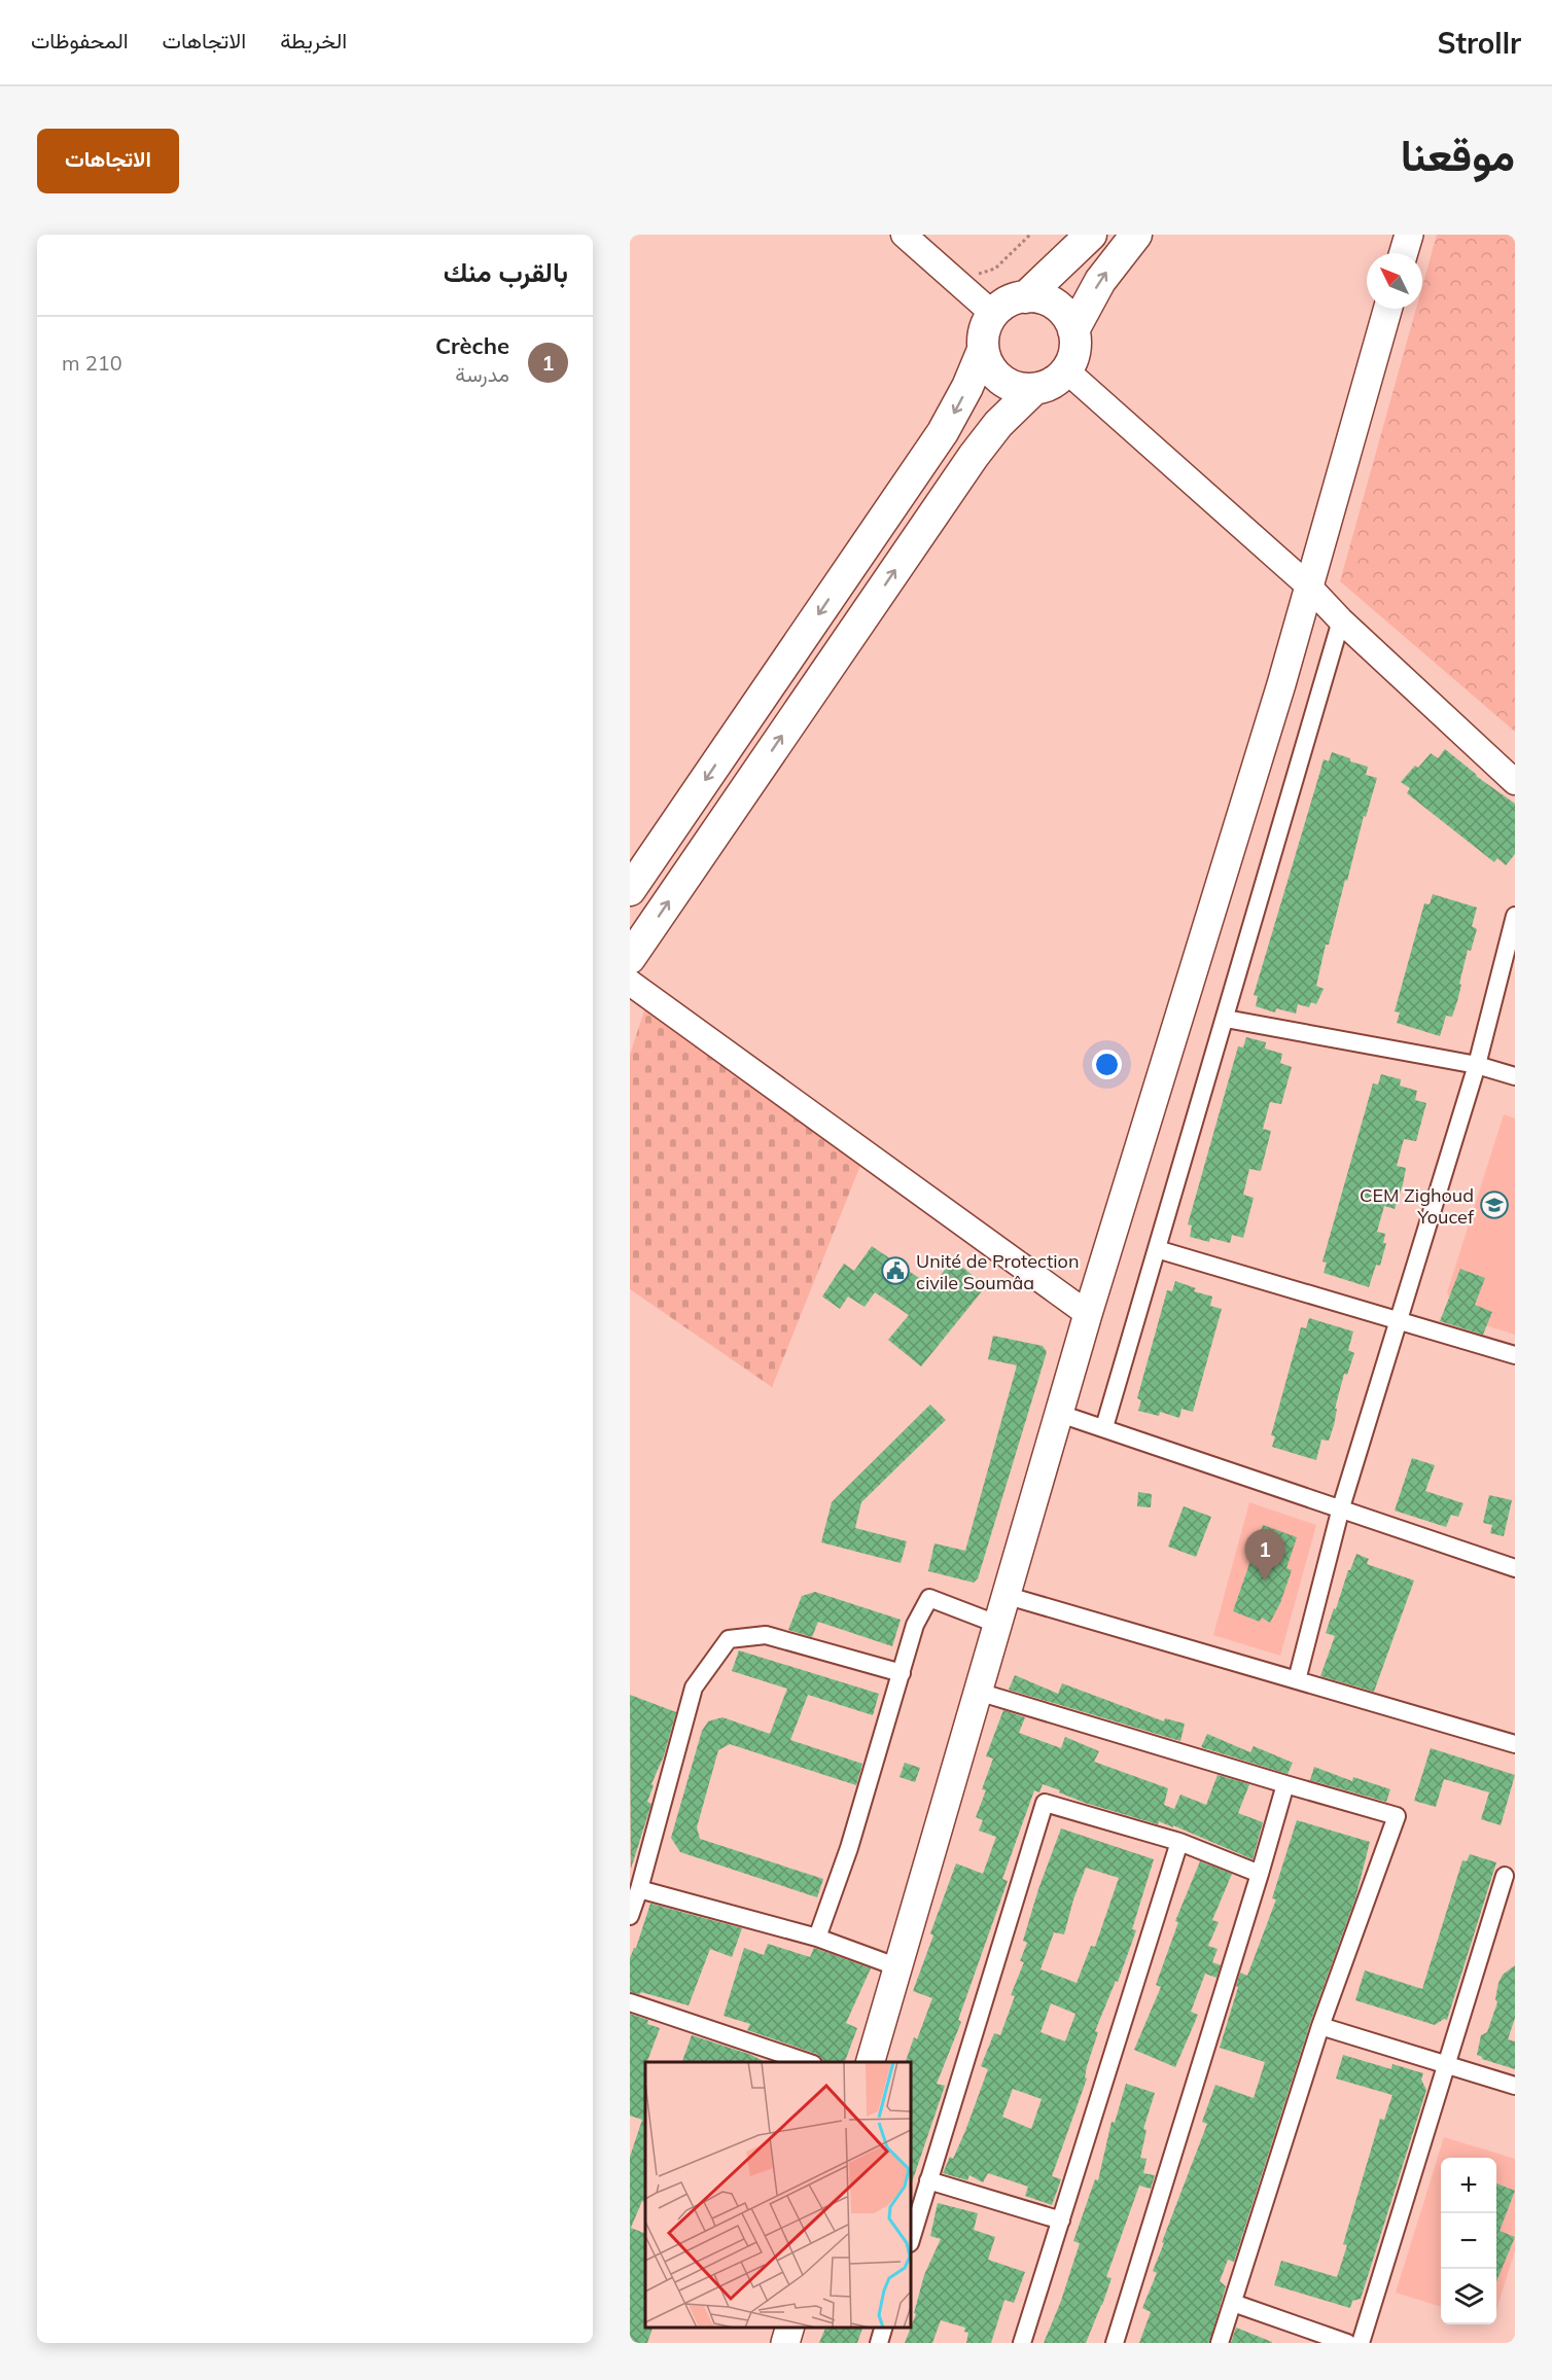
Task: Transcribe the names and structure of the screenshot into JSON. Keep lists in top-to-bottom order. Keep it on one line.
{"places":{"school or university":["CEM Zighoud Youcef"],"public building":["Unité de Protection civile Soumâa"]},"north":"top left","page":{"header":"Strollr","nav":["الخريطة","الاتجاهات","المحفوظات"],"title":"موقعنا","buttons":"الاتجاهات","heading":"بالقرب منك","list":[{"mark":"1","name":"Crèche","note":"مدرسة","value":"210 m"}],"pins":"1","map_buttons":["+","−"]}}
